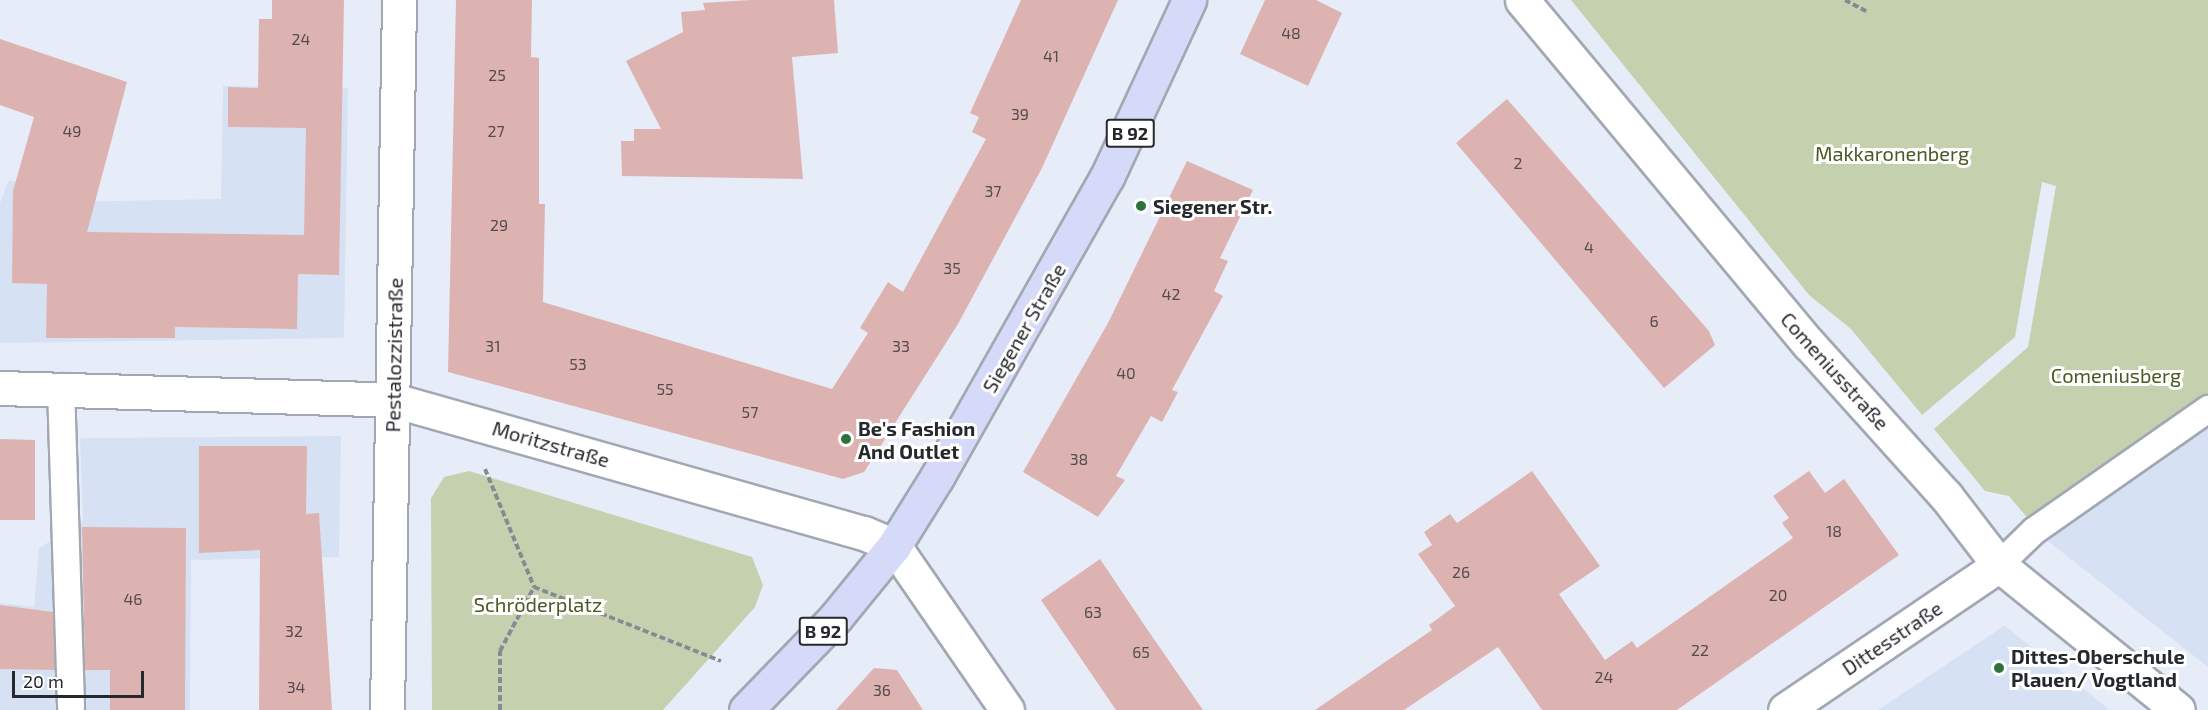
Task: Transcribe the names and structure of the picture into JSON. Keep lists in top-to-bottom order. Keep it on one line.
{"streets":{"main road":["B 92","Siegener Straße"],"street":["Pestalozzistraße","Comeniusstraße","Moritzstraße","Dittesstraße"]},"crossings":[["Siegener Straße","Moritzstraße"],["Pestalozzistraße","Moritzstraße"],["Comeniusstraße","Dittesstraße"]],"parks":["Makkaronenberg","Comeniusberg","Schröderplatz"],"places":["Siegener Str.","Be's Fashion And Outlet","Dittes-Oberschule Plauen/ Vogtland"],"house_numbers":["48","24","41","25","39","49","27","2","37","29","4","35","42","6","31","33","53","40","55","57","38","18","26","20","46","63","32","22","65","24","34","36"],"scale_bar":"20 m"}
